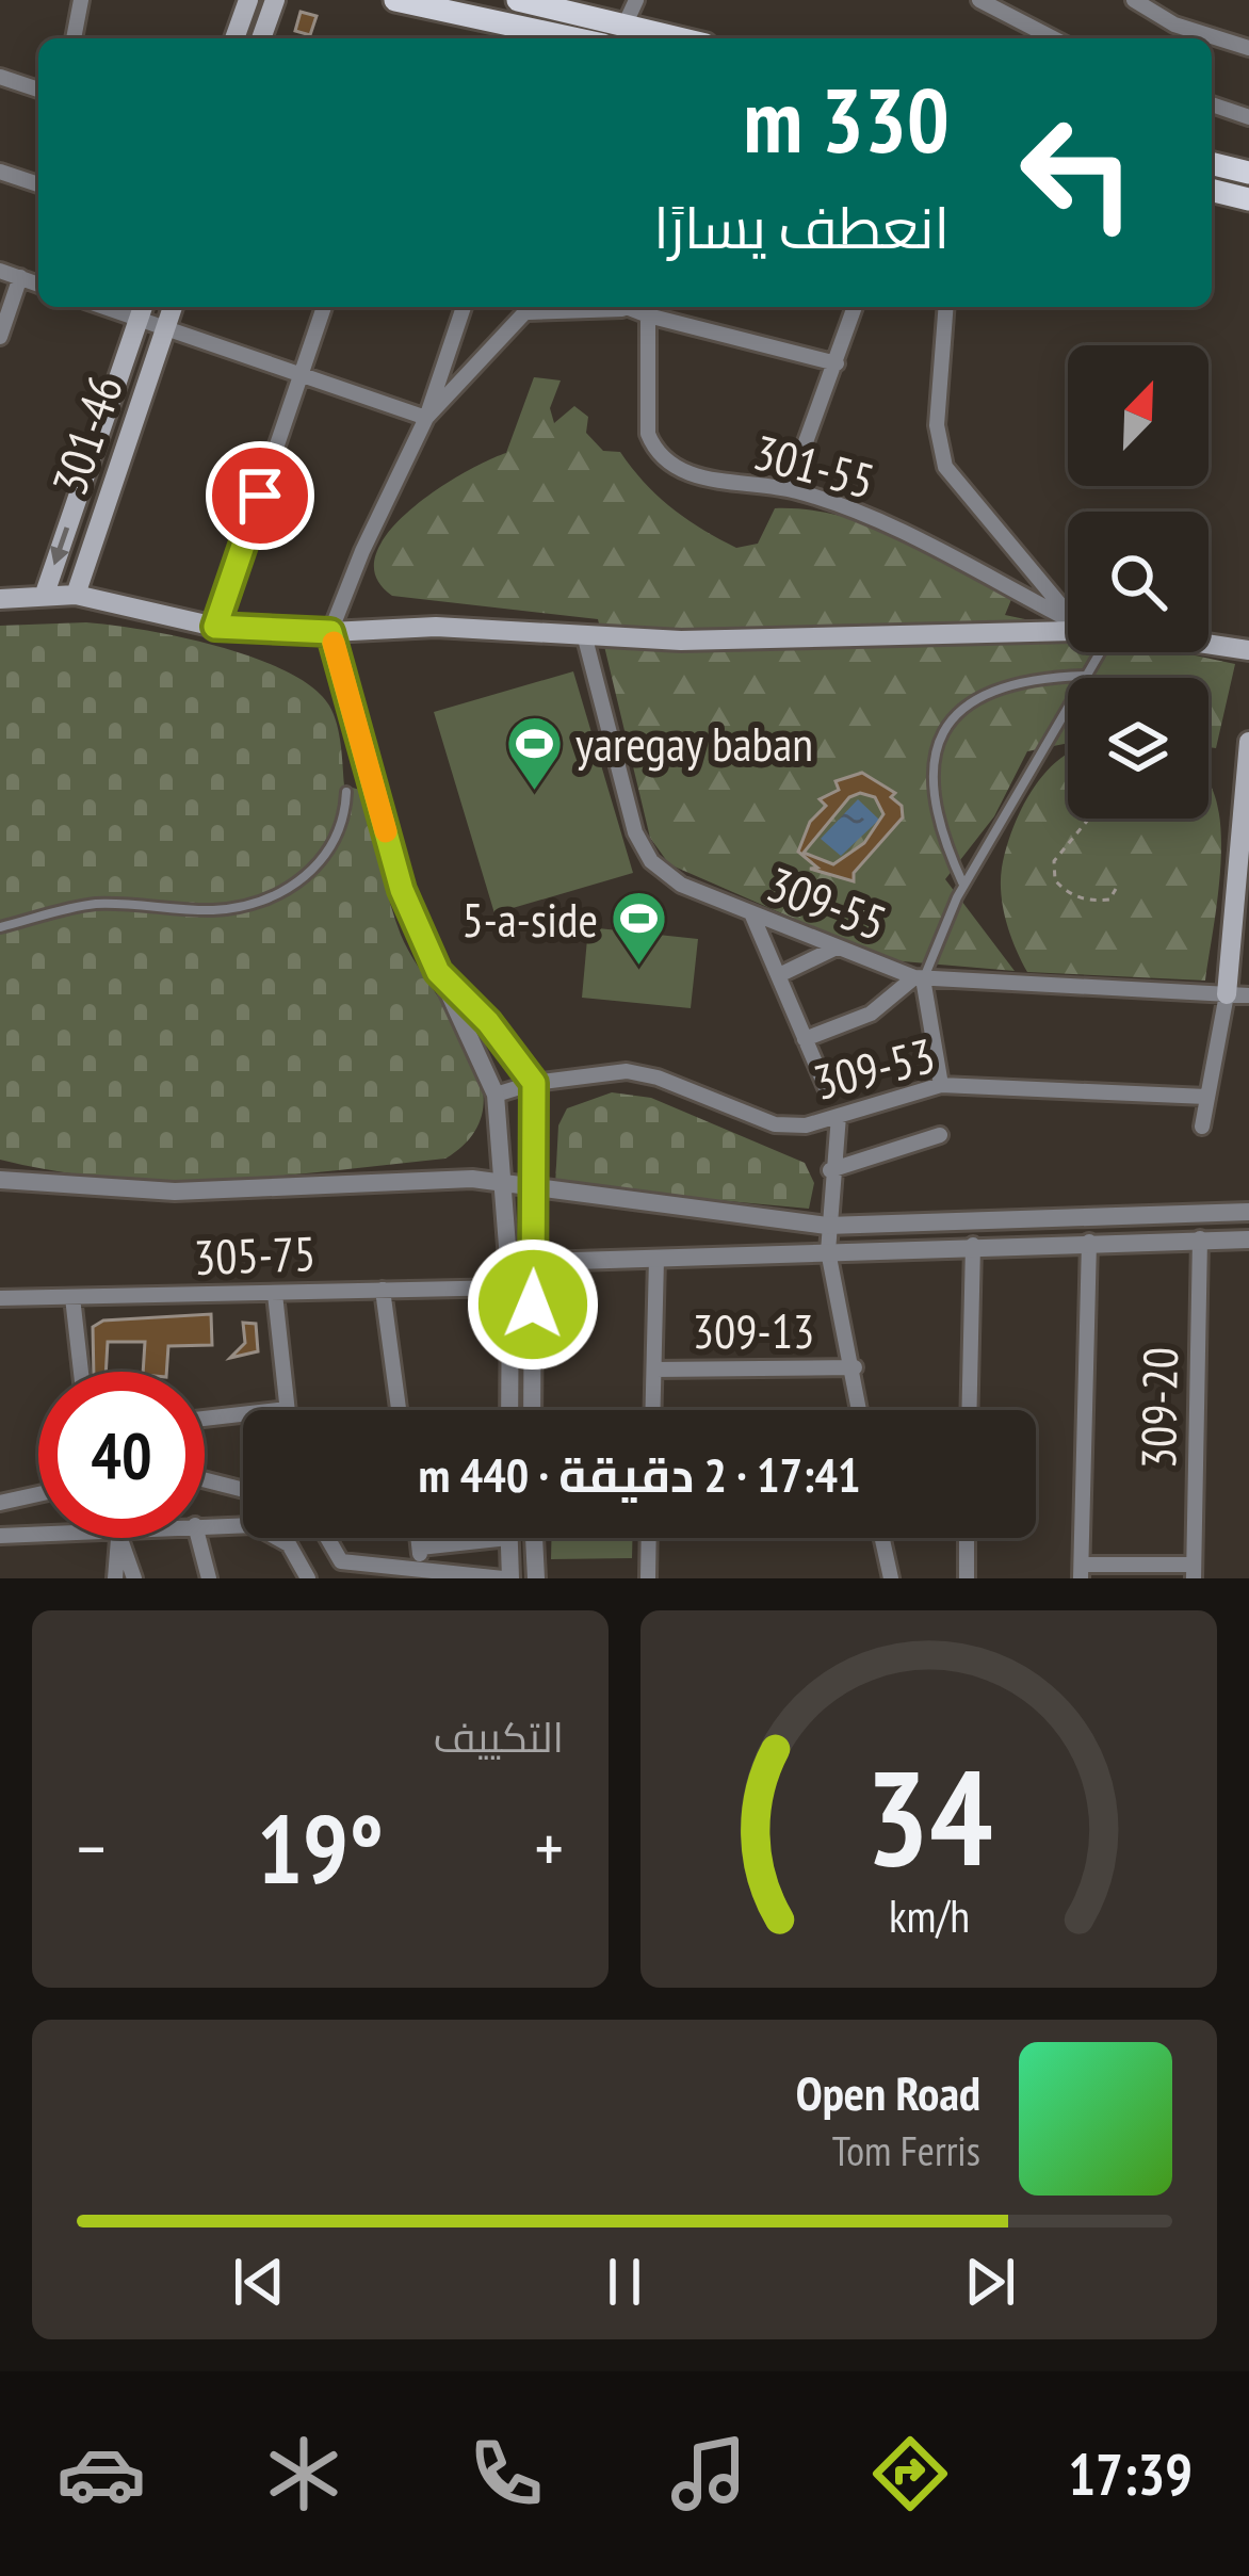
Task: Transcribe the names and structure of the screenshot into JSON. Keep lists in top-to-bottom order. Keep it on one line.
{"streets":{"main road":["301-46"],"street":["301-55","309-55","309-53","305-75","309-13","309-20"]},"places":{"sports":["yaregay baban","5-a-side"]},"north":"top right","page":{"turn":["330 m","انعطف يسارًا"],"limit":"40","trip":"17:41 · 2 دقيقة · 440 m","tile":"التكييف","heat":["−","19°","+"],"song":["Open Road","Tom Ferris"],"tabs":"17:39","gauge":["34","km/h"]}}
